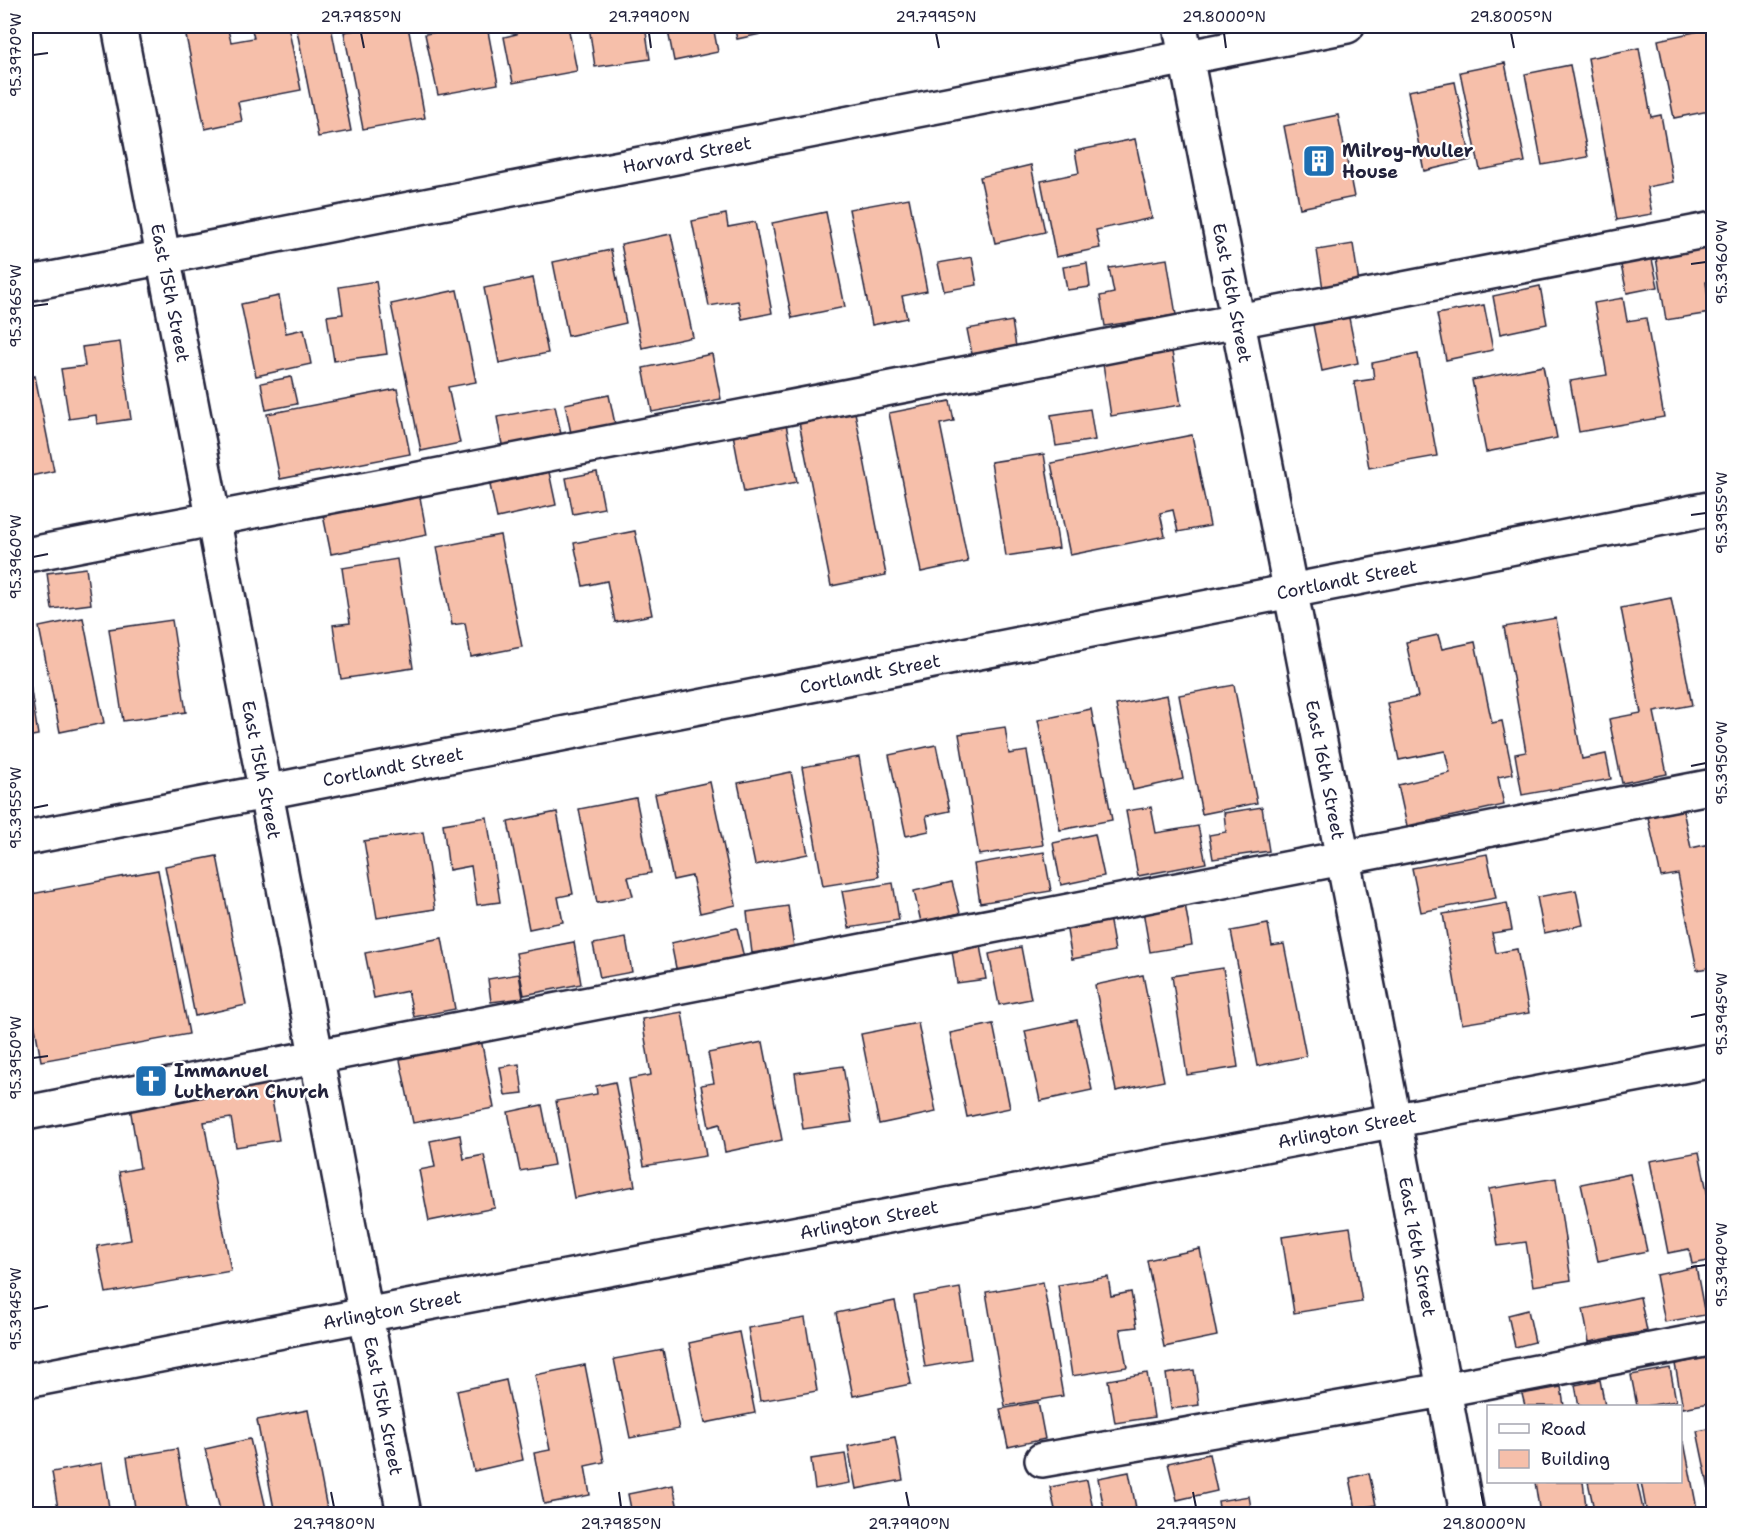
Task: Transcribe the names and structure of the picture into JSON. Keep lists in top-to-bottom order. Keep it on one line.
{"streets":{"street":["Harvard Street","East 15th Street","East 16th Street","Cortlandt Street","Arlington Street"]},"crossings":[["Harvard Street","East 15th Street"],["Harvard Street","East 16th Street"],["East 15th Street","Cortlandt Street"],["East 15th Street","Arlington Street"],["East 16th Street","Cortlandt Street"],["East 16th Street","Arlington Street"]],"places":{"building":["Milroy-Muller House"],"church":["Immanuel Lutheran Church"]},"legend":["Road","Building"],"coordinates":["29.7985°N","29.7990°N","29.7995°N","29.8000°N","29.8005°N","95.3970°W","95.3960°W","95.3965°W","95.3955°W","95.3950°W","95.3945°W","95.3940°W","29.7980°N"]}
